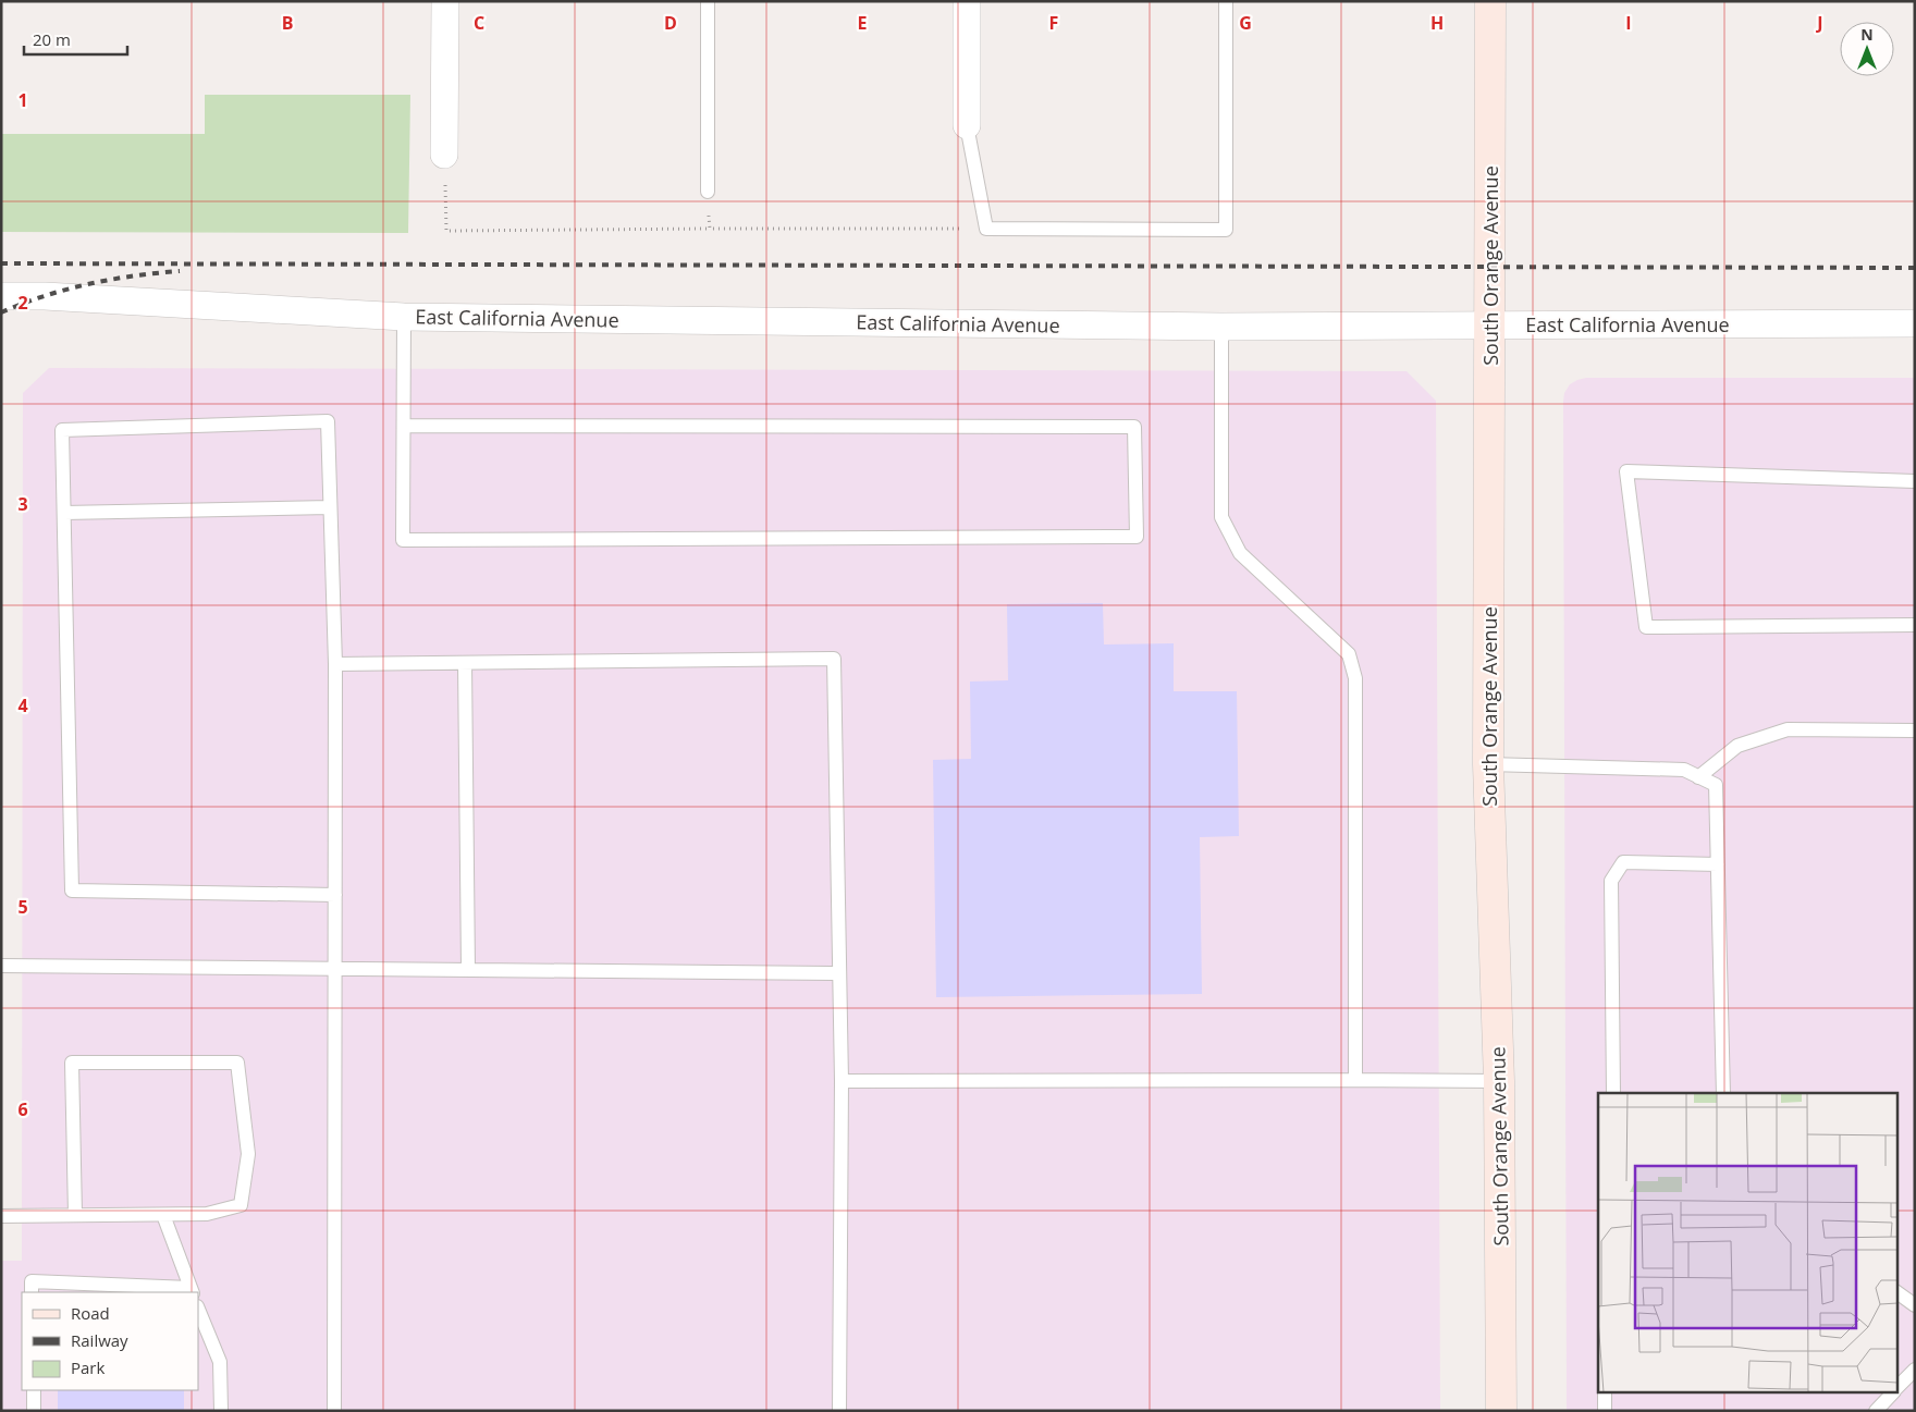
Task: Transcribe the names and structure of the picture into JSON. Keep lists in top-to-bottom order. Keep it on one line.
{"streets":{"street":["South Orange Avenue","East California Avenue"]},"crossings":[["South Orange Avenue","East California Avenue"]],"legend":["Road","Railway","Park"],"scale_bar":"20 m","north":"top","grid":{"columns":["B","C","D","E","F","G","H","I","J"],"rows":["1","2","3","4","5","6"]}}
